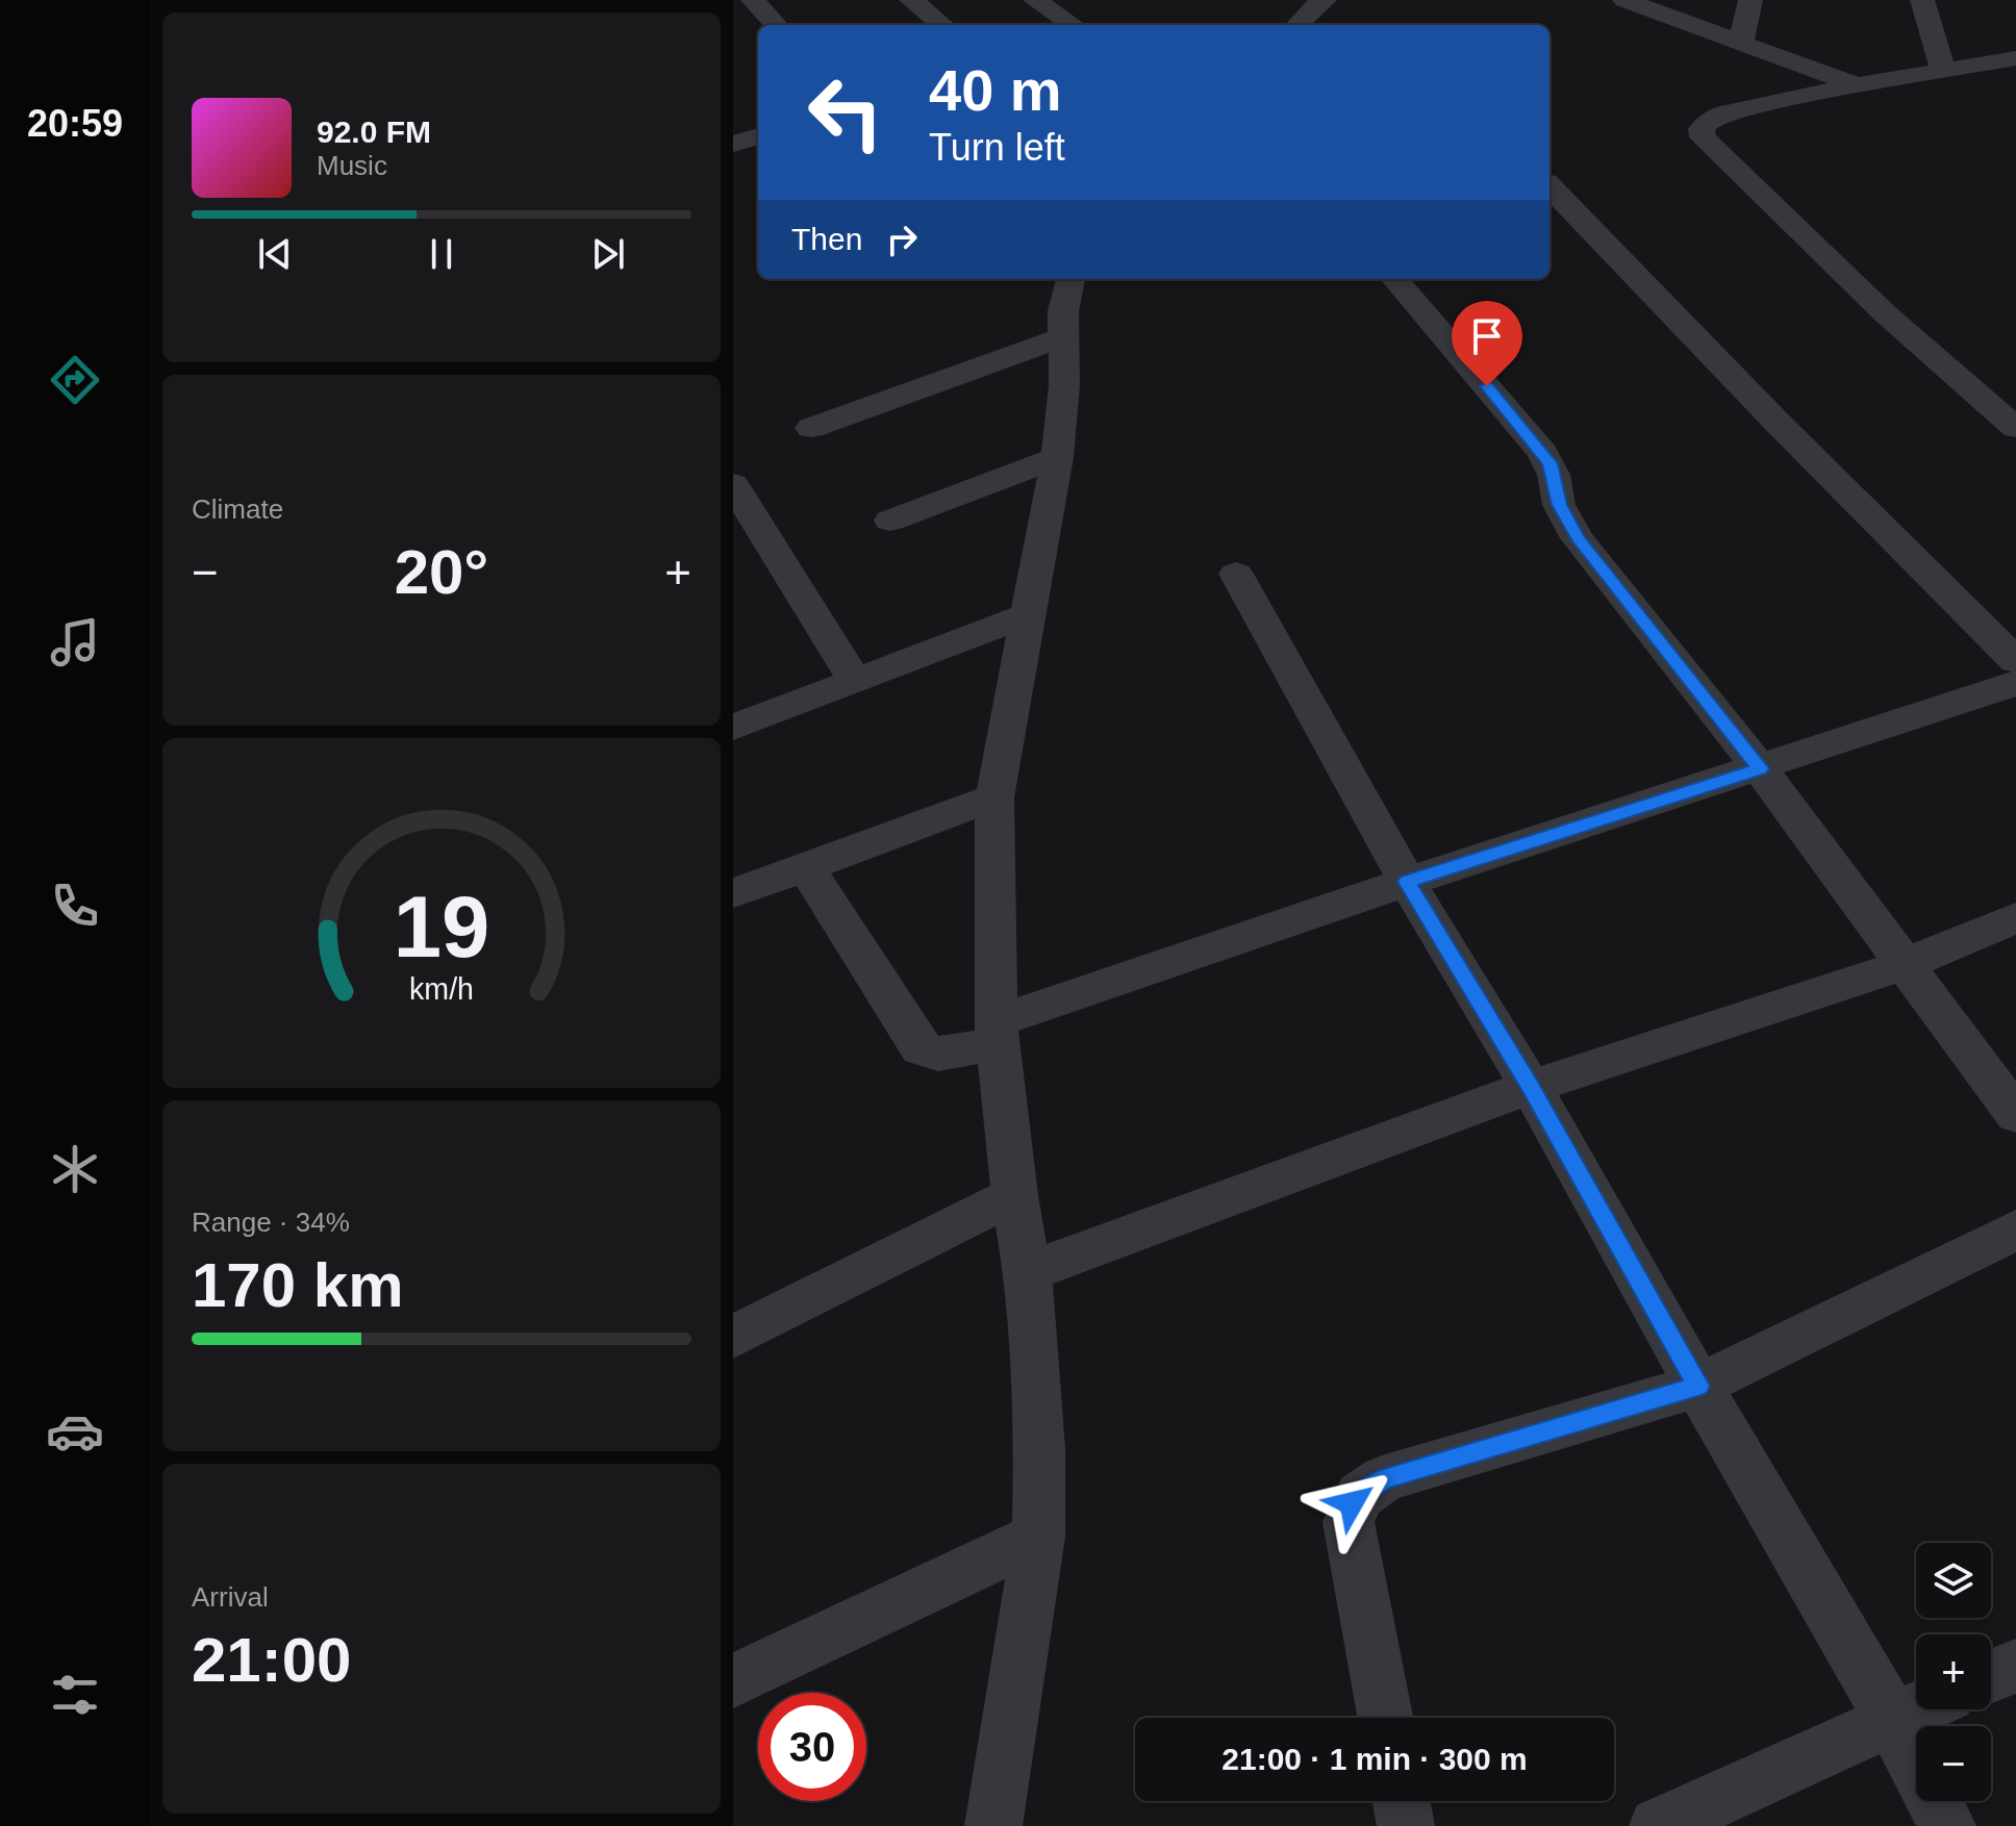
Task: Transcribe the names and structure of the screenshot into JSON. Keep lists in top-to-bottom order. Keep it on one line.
{"page":{"tabs":"20:59","turn":["40 m","Turn left"],"song":["92.0 FM","Music"],"then":"Then","tile":["Climate",["Range · 34%","170 km"],["Arrival","21:00"]],"heat":["−","20°","+"],"map_buttons":["+","−"],"limit":"30","trip":"21:00 · 1 min · 300 m","gauge":["19","km/h"]}}
